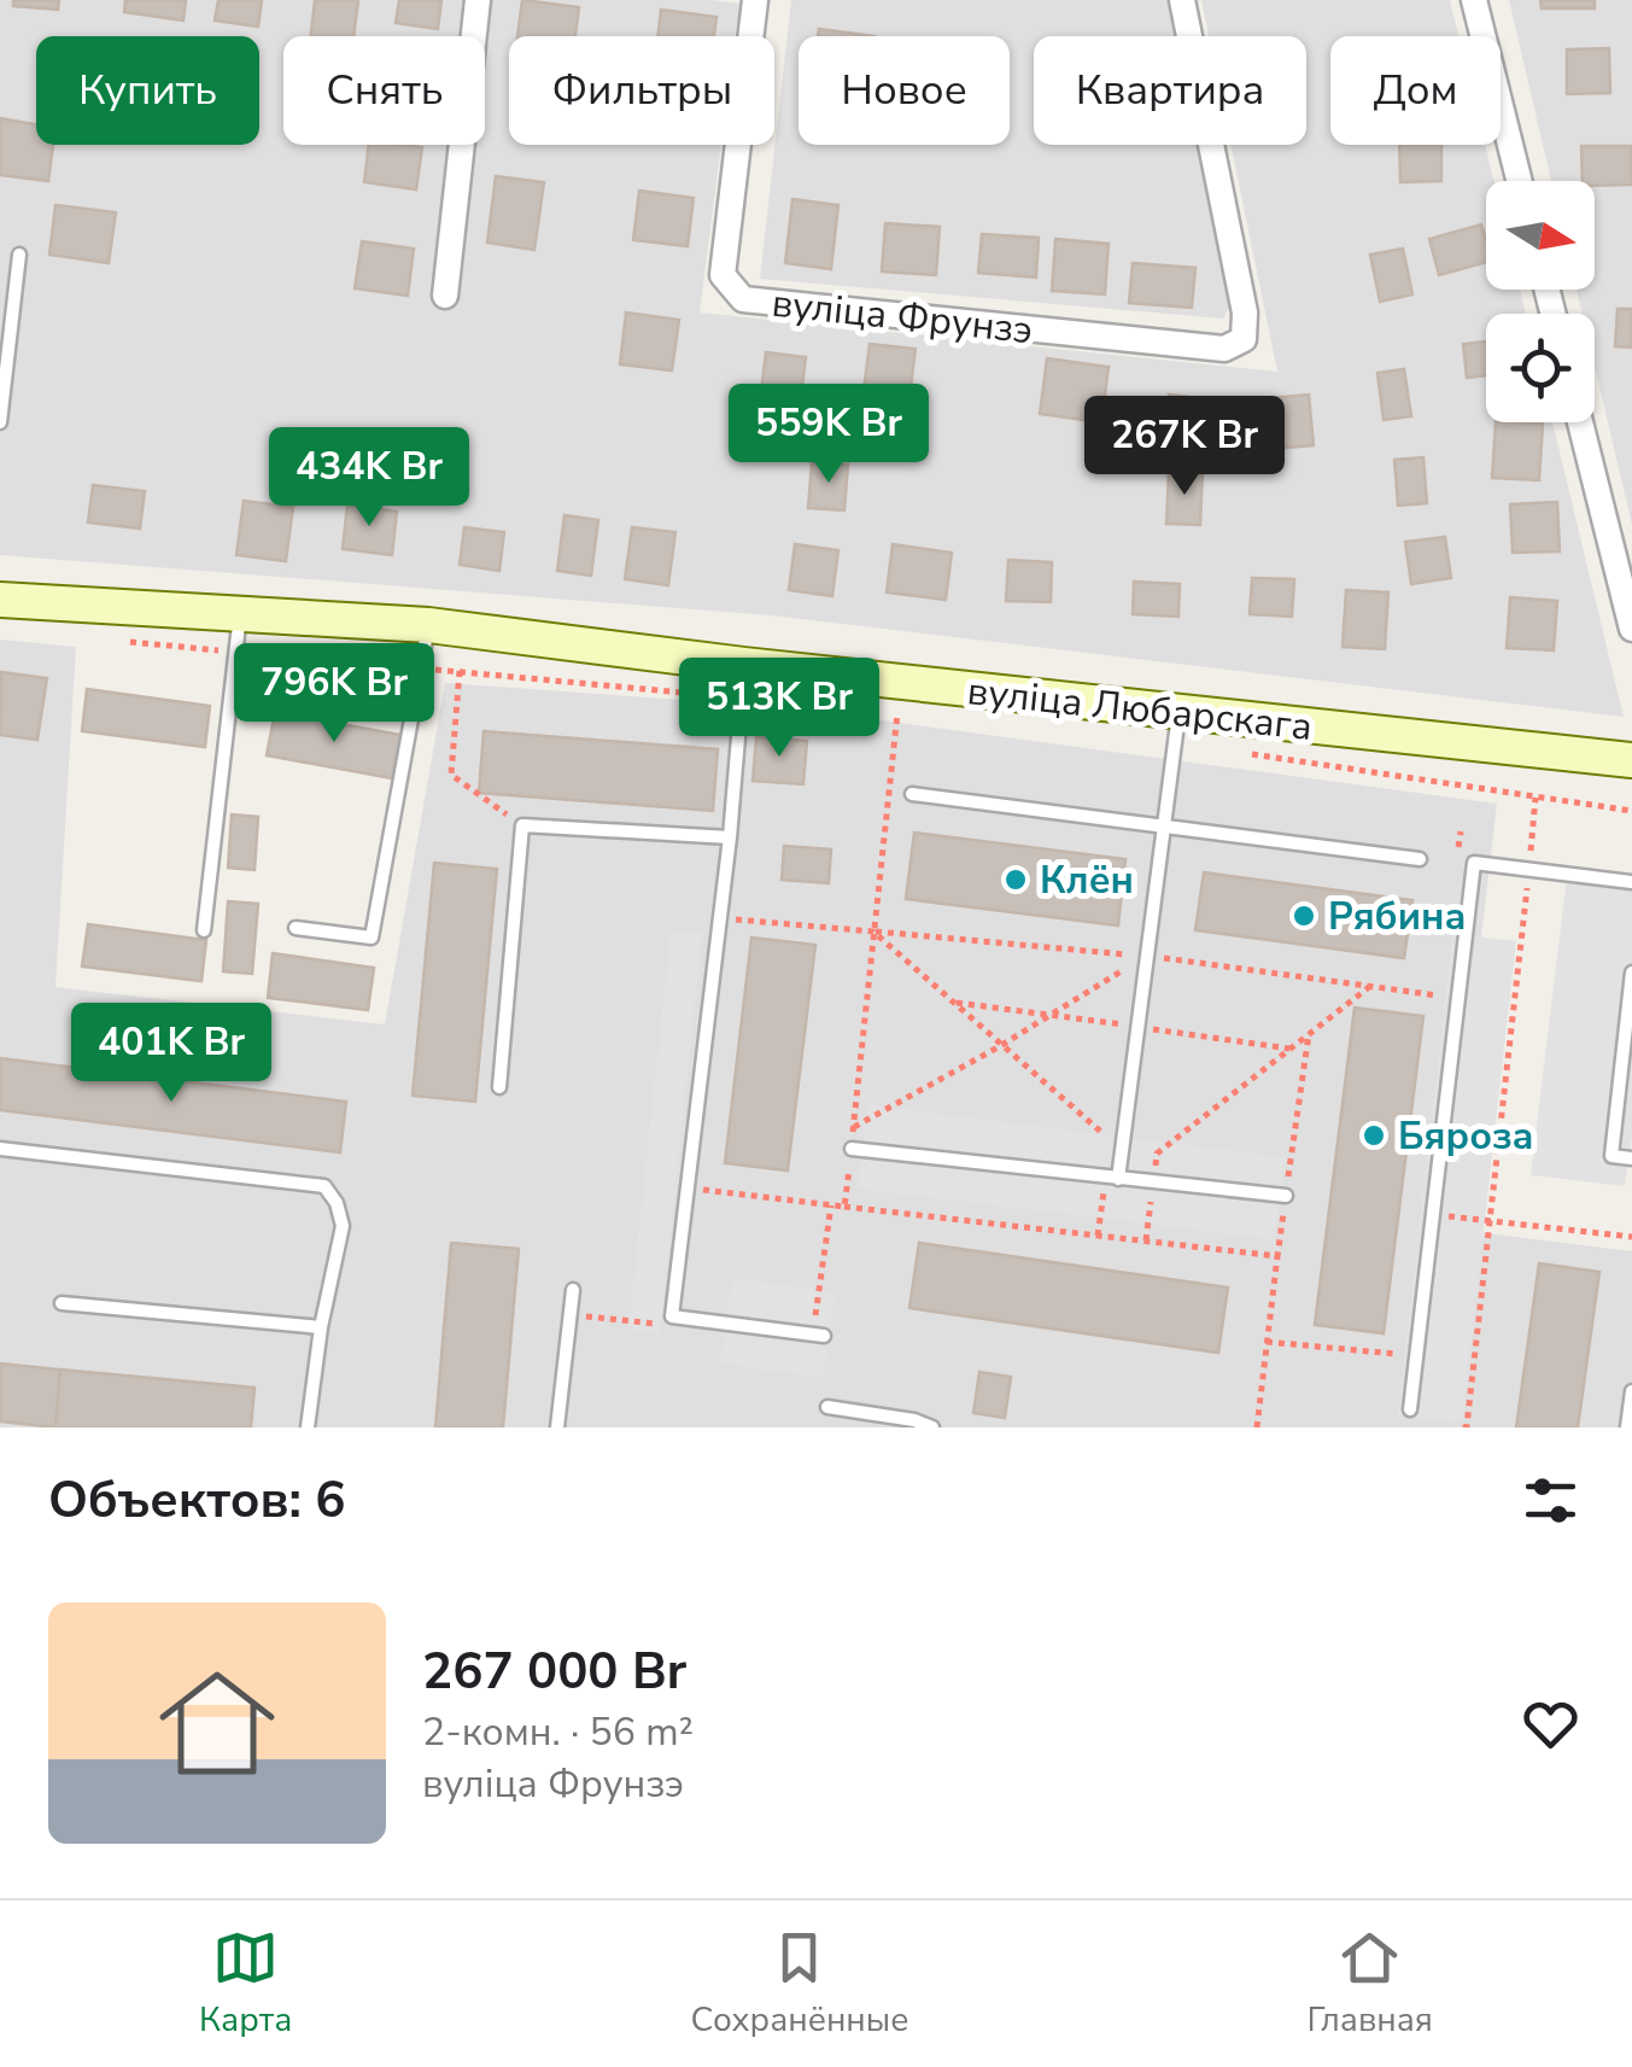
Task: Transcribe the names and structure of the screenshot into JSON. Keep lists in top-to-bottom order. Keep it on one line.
{"streets":{"street":["вуліца Фрунзэ","вуліца Любарскага"]},"places":["Клён","Рябина","Бяроза"],"north":"right","page":{"chip":["Купить","Снять","Фильтры","Новое","Квартира","Дом"],"price":["559K Br","267K Br","434K Br","796K Br","513K Br","401K Br"],"heading":"Объектов: 6","list":[{"name":"267 000 Br","note":"2-комн. · 56 m² · вуліца Фрунзэ"}],"tabs":["Карта","Сохранённые","Главная"]}}
